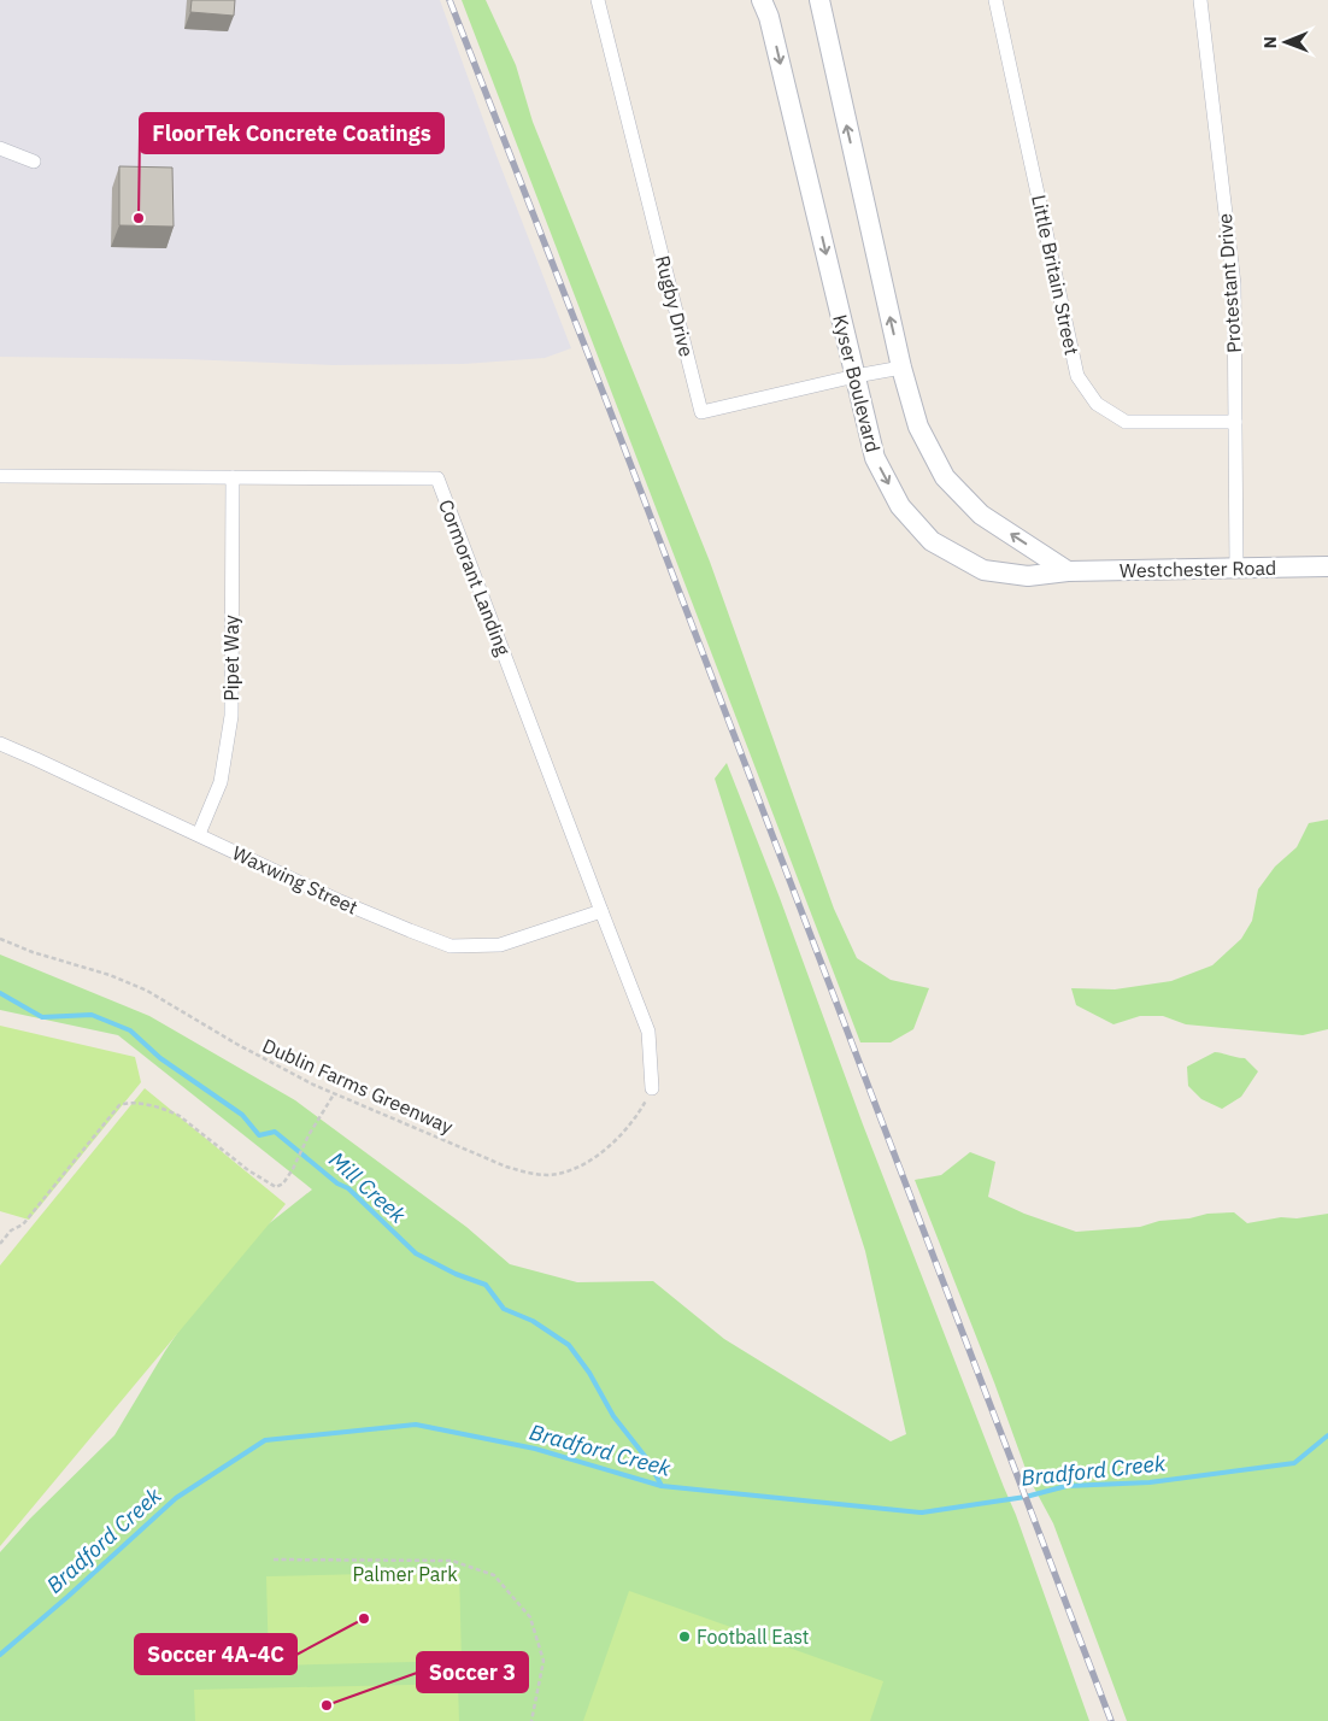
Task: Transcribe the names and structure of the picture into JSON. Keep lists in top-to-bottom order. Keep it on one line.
{"streets":{"street":["Little Britain Street","Protestant Drive","Rugby Drive","Kyser Boulevard","Westchester Road","Cormorant Landing","Pipet Way","Waxwing Street"],"path":["Dublin Farms Greenway"]},"crossings":[["Little Britain Street","Protestant Drive"],["Protestant Drive","Westchester Road"],["Rugby Drive","Kyser Boulevard"],["Kyser Boulevard","Westchester Road"],["Cormorant Landing","Pipet Way"],["Cormorant Landing","Waxwing Street"],["Cormorant Landing","Dublin Farms Greenway"],["Pipet Way","Waxwing Street"]],"water":["Mill Creek","Bradford Creek"],"parks":["Palmer Park"],"places":["FloorTek Concrete Coatings","Soccer 4A-4C","Football East","Soccer 3"],"north":"left"}
